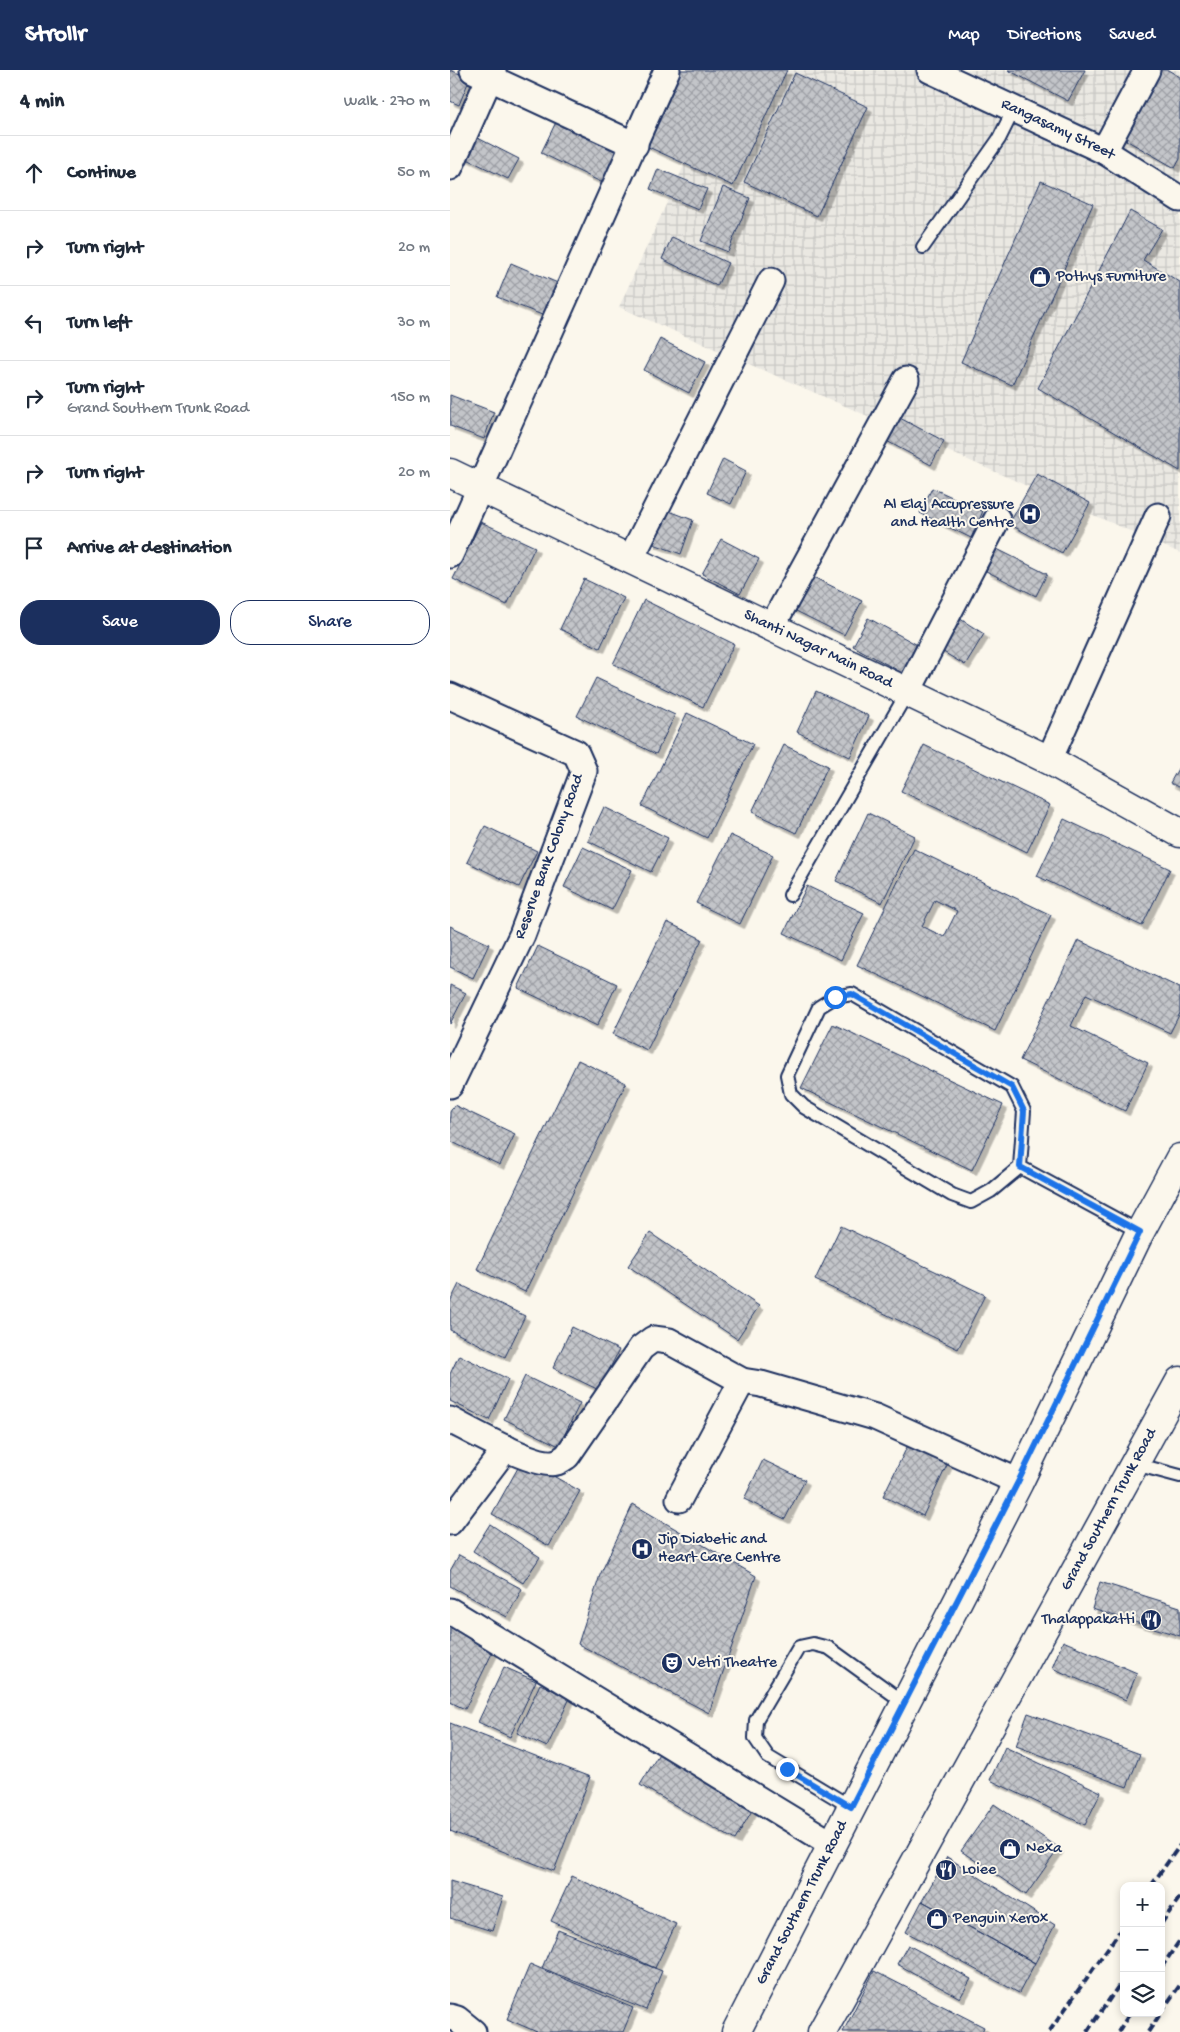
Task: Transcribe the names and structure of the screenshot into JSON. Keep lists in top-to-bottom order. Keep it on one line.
{"streets":{"main road":["Shanti Nagar Main Road","Grand Southern Trunk Road"],"street":["Rangasamy Street","Reserve Bank Colony Road"]},"places":{"shop":["Pothys Furniture","Nexa","Penguin Xerox"],"hospital":["Al Elaj Accupressure and Health Centre","Jip Diabetic and Heart Care Centre"],"restaurant":["Thalappakatti","Loiee"],"theatre":["Vetri Theatre"]},"page":{"header":"Strollr","nav":["Map","Directions","Saved"],"heading":["4 min","Walk · 270 m"],"list":[["Continue","50 m"],["Turn right","20 m"],["Turn left","30 m"],["Turn right","Grand Southern Trunk Road","150 m"],["Turn right","20 m"],"Arrive at destination"],"buttons":["Save","Share"],"map_buttons":["+","−"]}}
